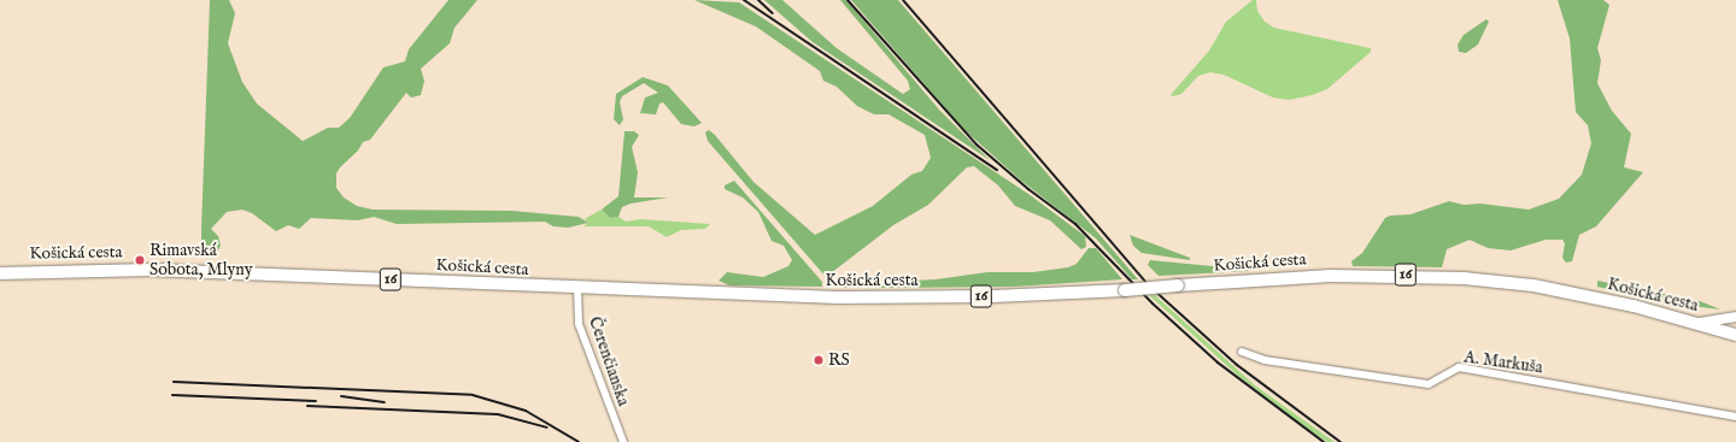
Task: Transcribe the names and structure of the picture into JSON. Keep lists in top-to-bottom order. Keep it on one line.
{"streets":{"main road":["Košická cesta","16"],"street":["Čerenčianska","A. Markuša"]},"crossings":[["Košická cesta","Čerenčianska"]],"places":["Rimavská Sobota, Mlyny","RS"]}
